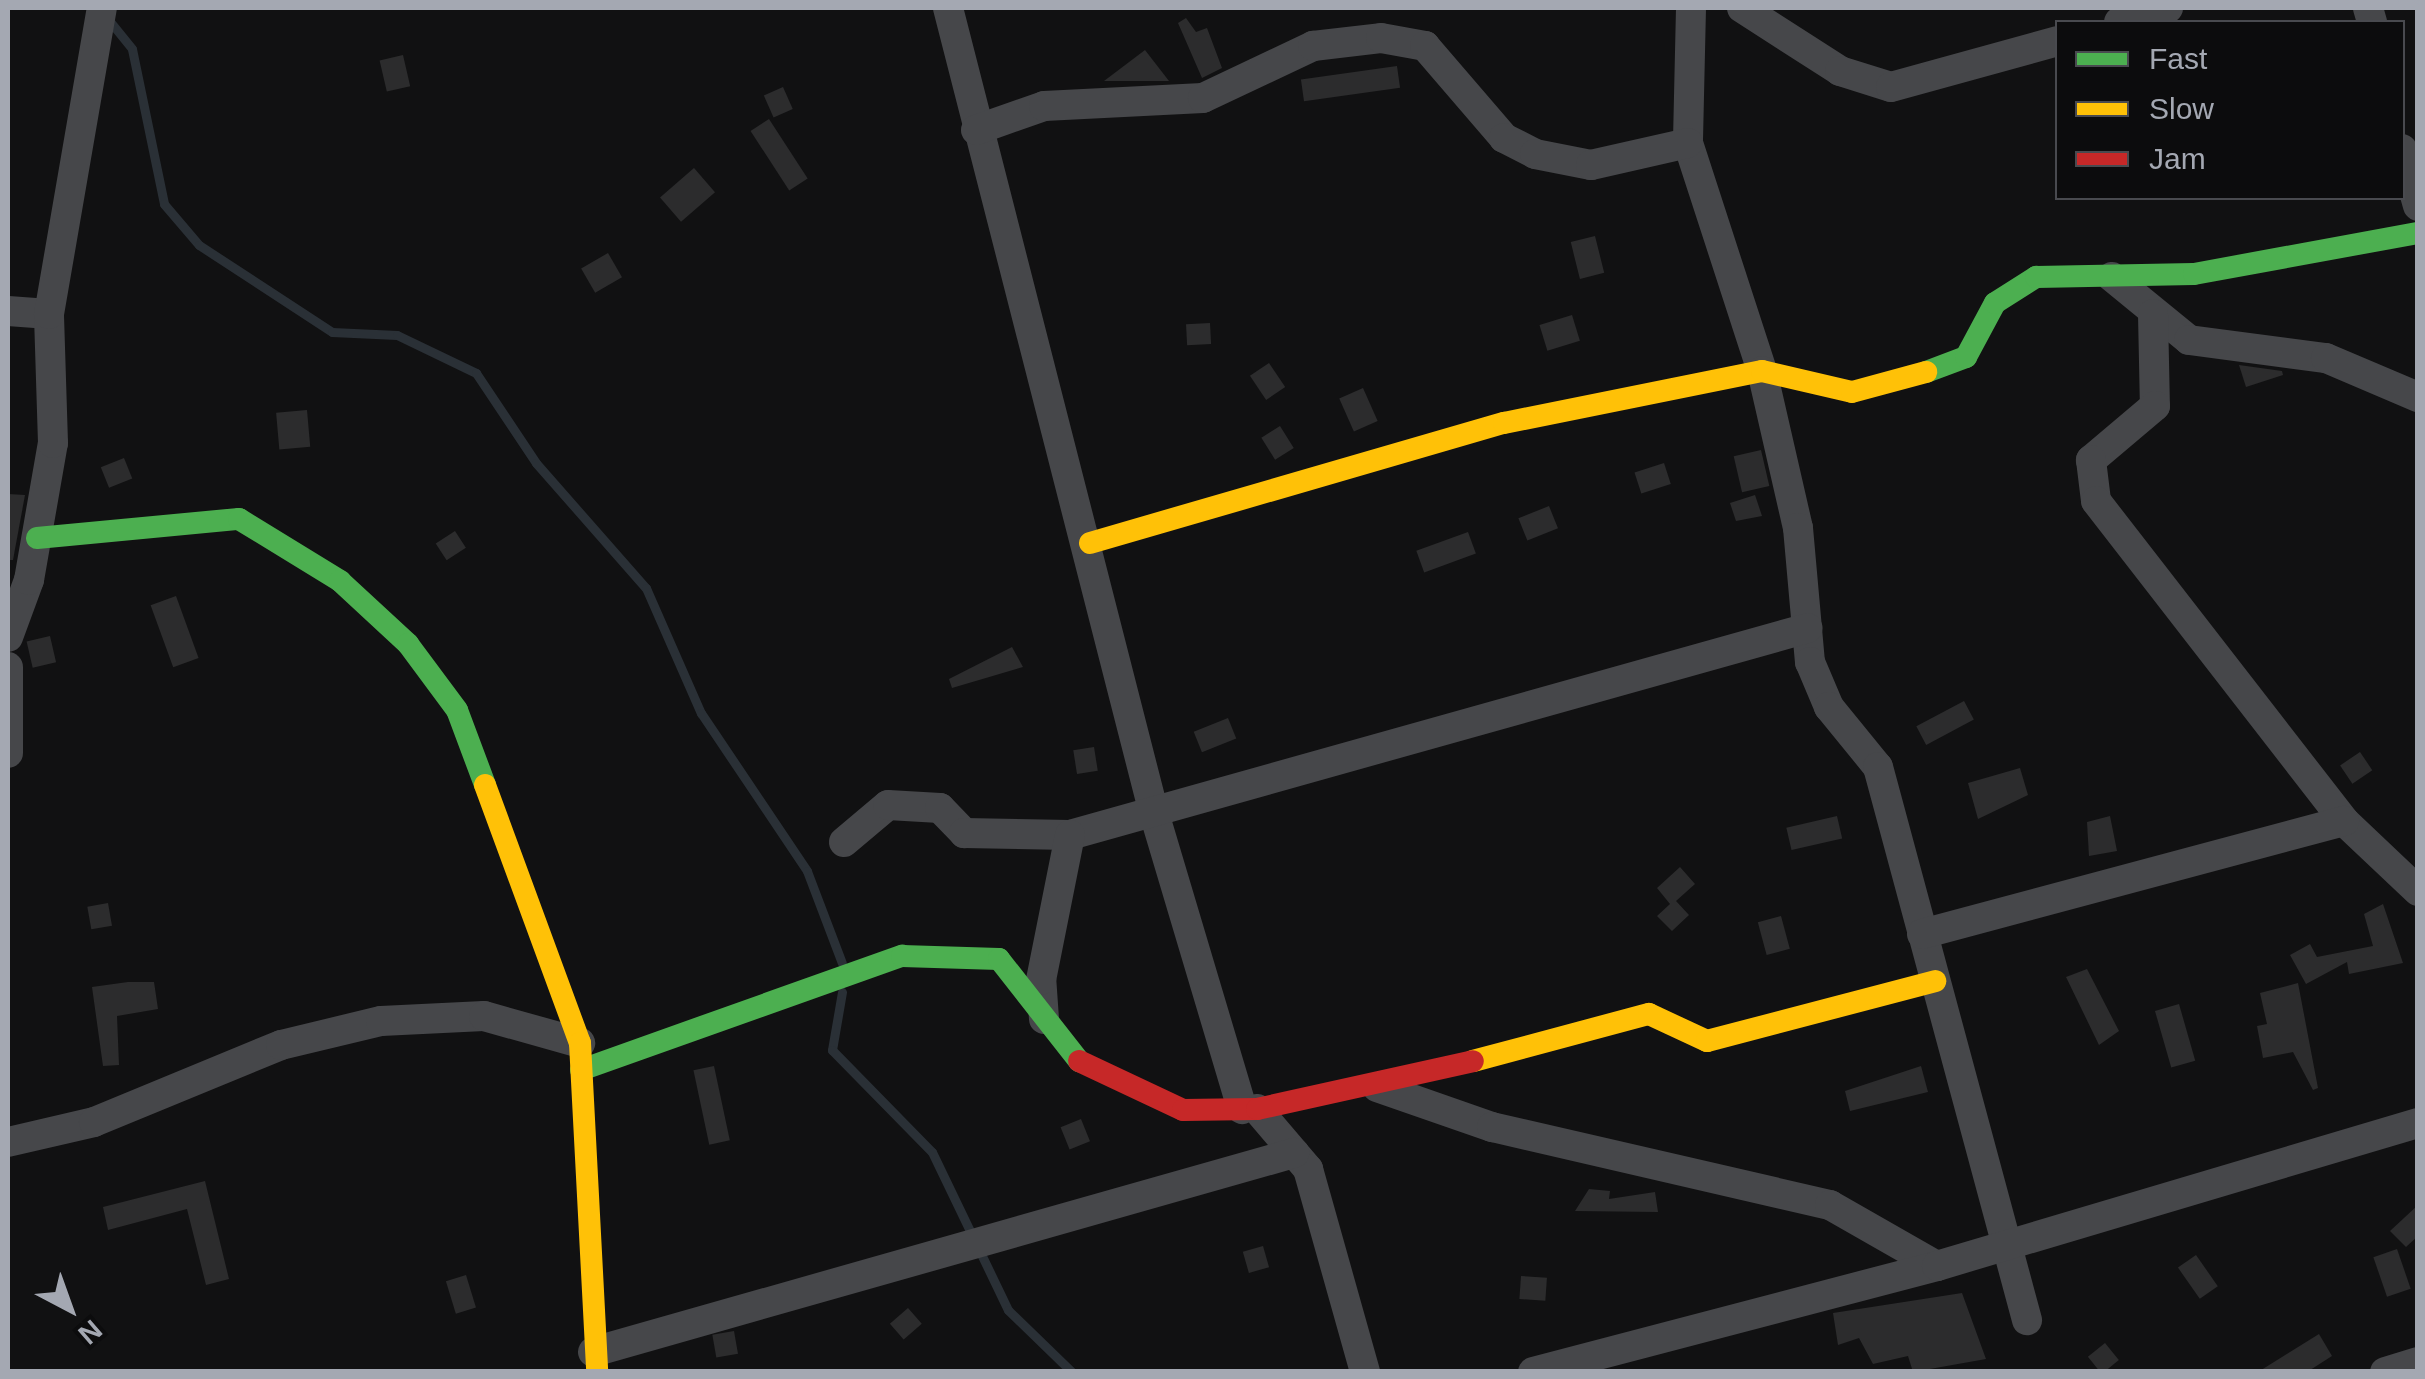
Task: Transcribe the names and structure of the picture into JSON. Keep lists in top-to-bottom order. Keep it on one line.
{"legend":["Fast","Slow","Jam"],"north":"bottom right"}
